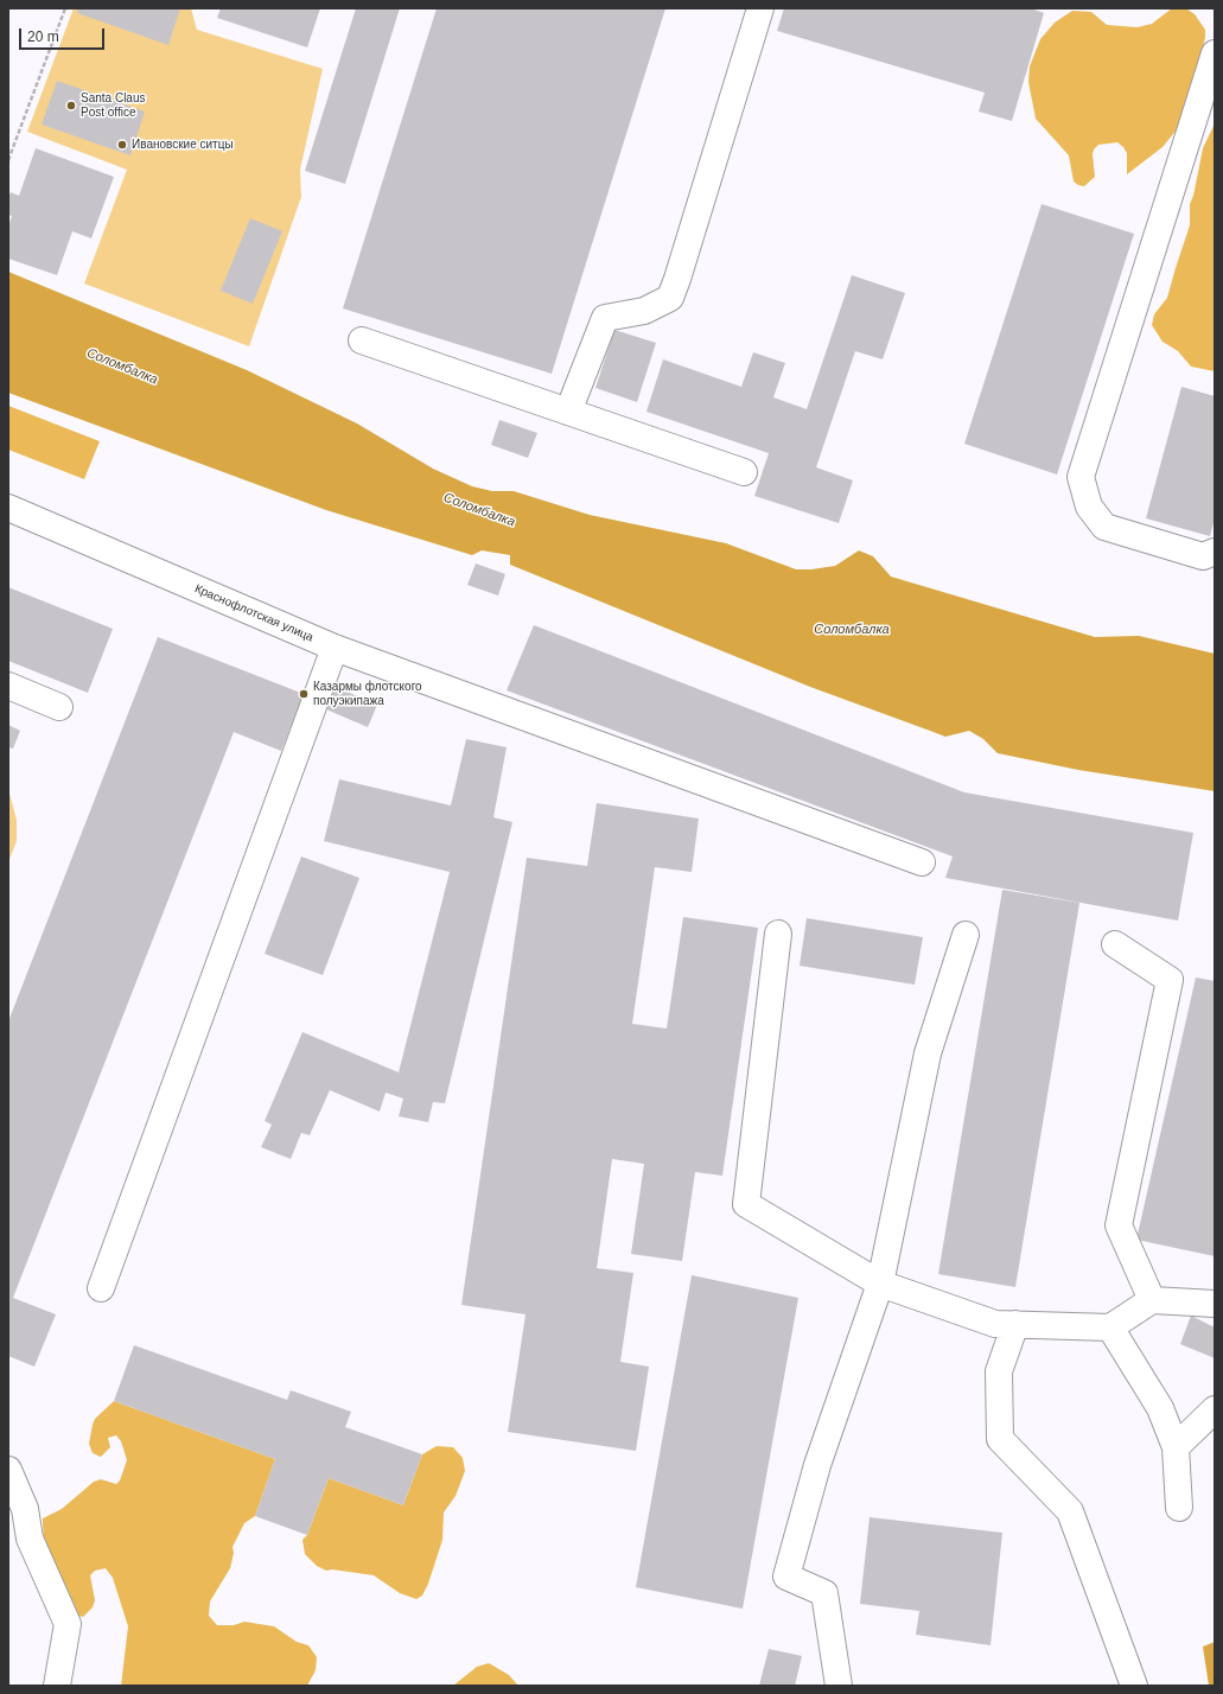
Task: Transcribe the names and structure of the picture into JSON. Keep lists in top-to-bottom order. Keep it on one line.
{"streets":{"street":["Краснофлотская улица"]},"water":["Соломбалка"],"places":["Santa Claus Post office","Ивановские ситцы","Казармы флотского полуэкипажа"],"scale_bar":"20 m"}
